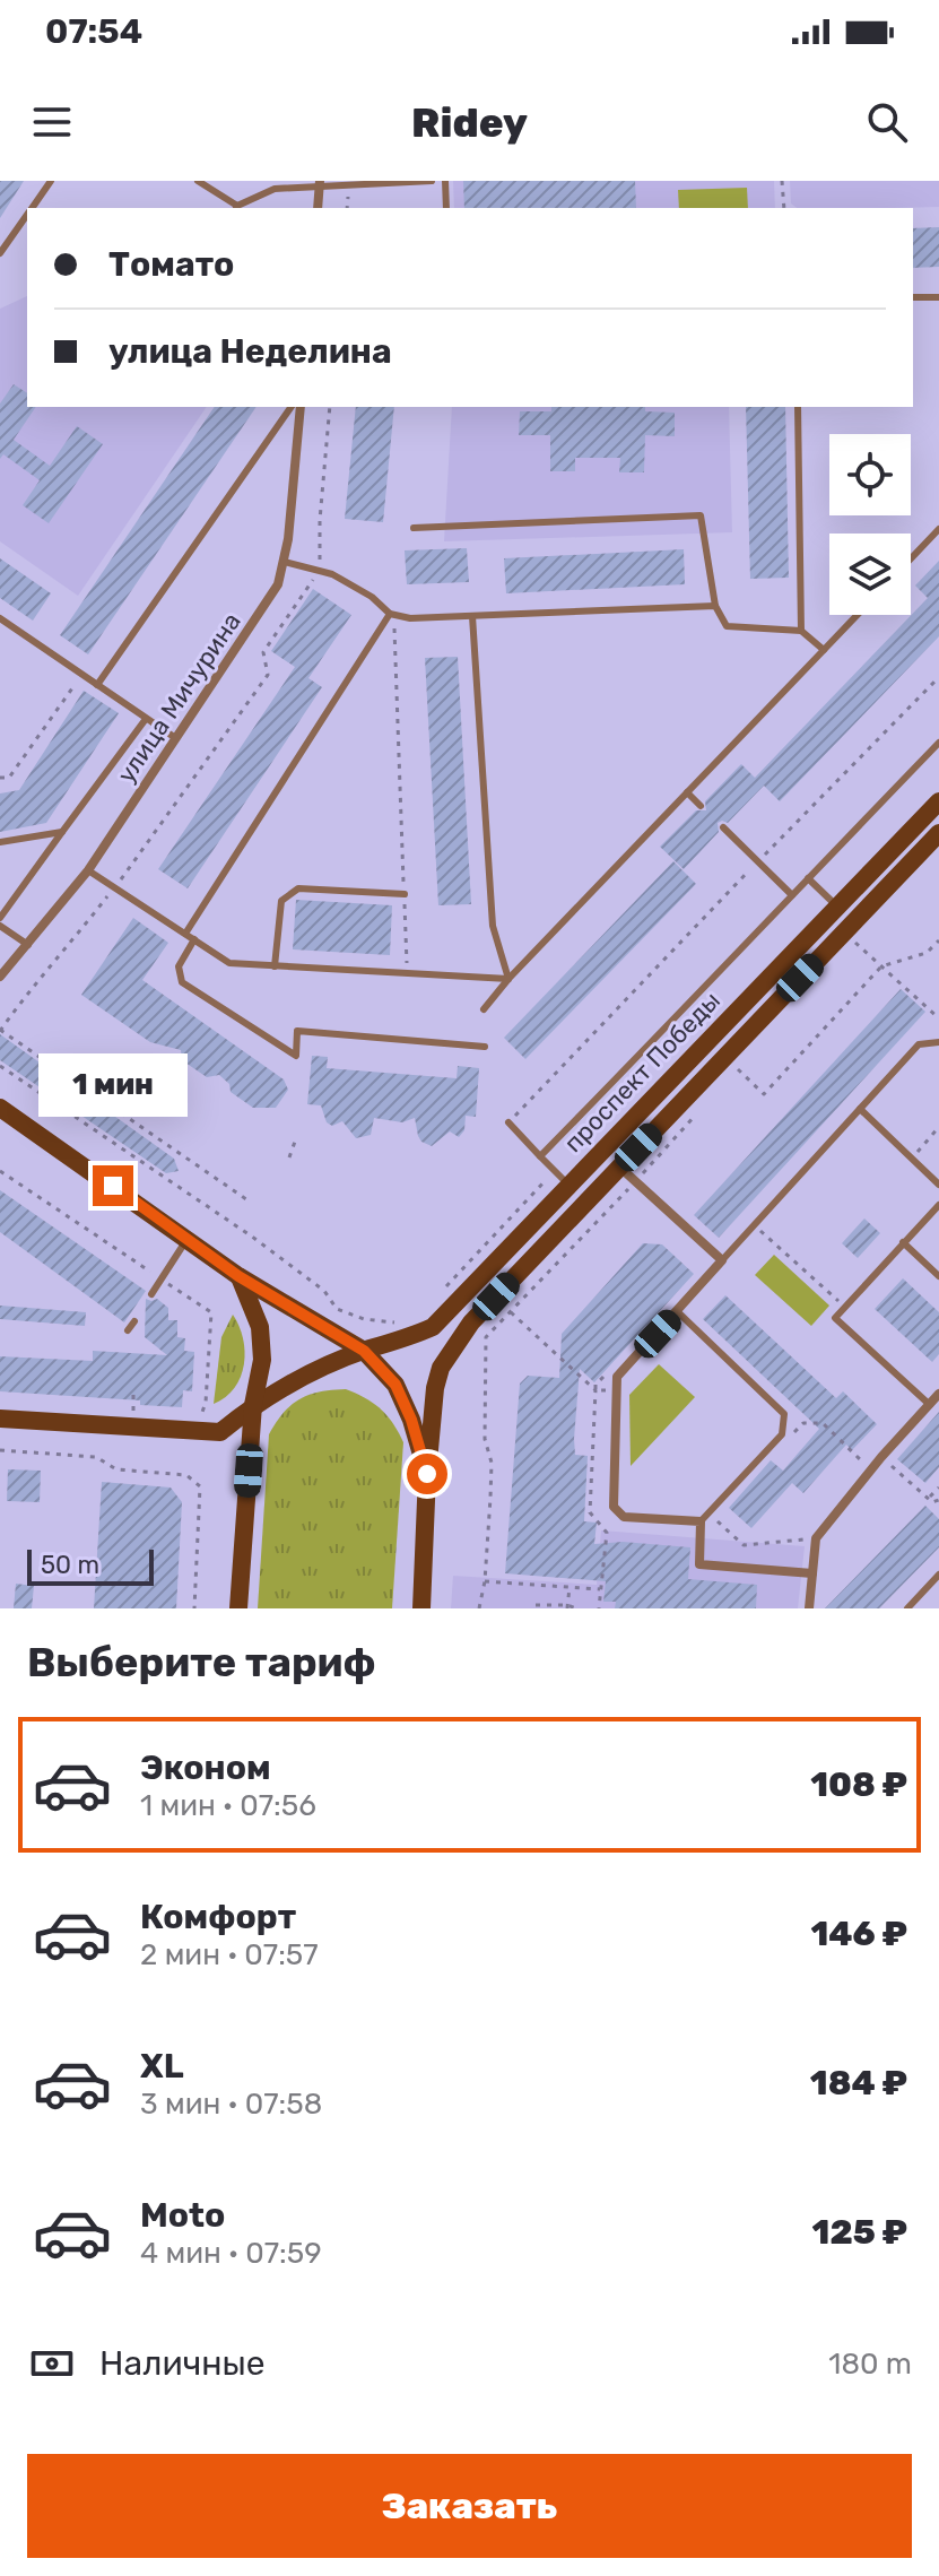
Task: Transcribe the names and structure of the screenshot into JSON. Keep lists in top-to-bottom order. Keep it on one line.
{"streets":{"main road":["проспект Победы"],"street":["улица Мичурина"]},"scale_bar":"50 m","page":{"status":"07:54","header":"Ridey","banner":["Томато","улица Неделина"],"bubble":"1 мин","scale":"50 m","heading":"Выберите тариф","list":[{"name":"Эконом","note":"1 мин · 07:56","value":"108 ₽"},{"name":"Комфорт","note":"2 мин · 07:57","value":"146 ₽"},{"name":"XL","note":"3 мин · 07:58","value":"184 ₽"},{"name":"Moto","note":"4 мин · 07:59","value":"125 ₽"}],"pay":["Наличные","180 m"],"buttons":"Заказать"}}
